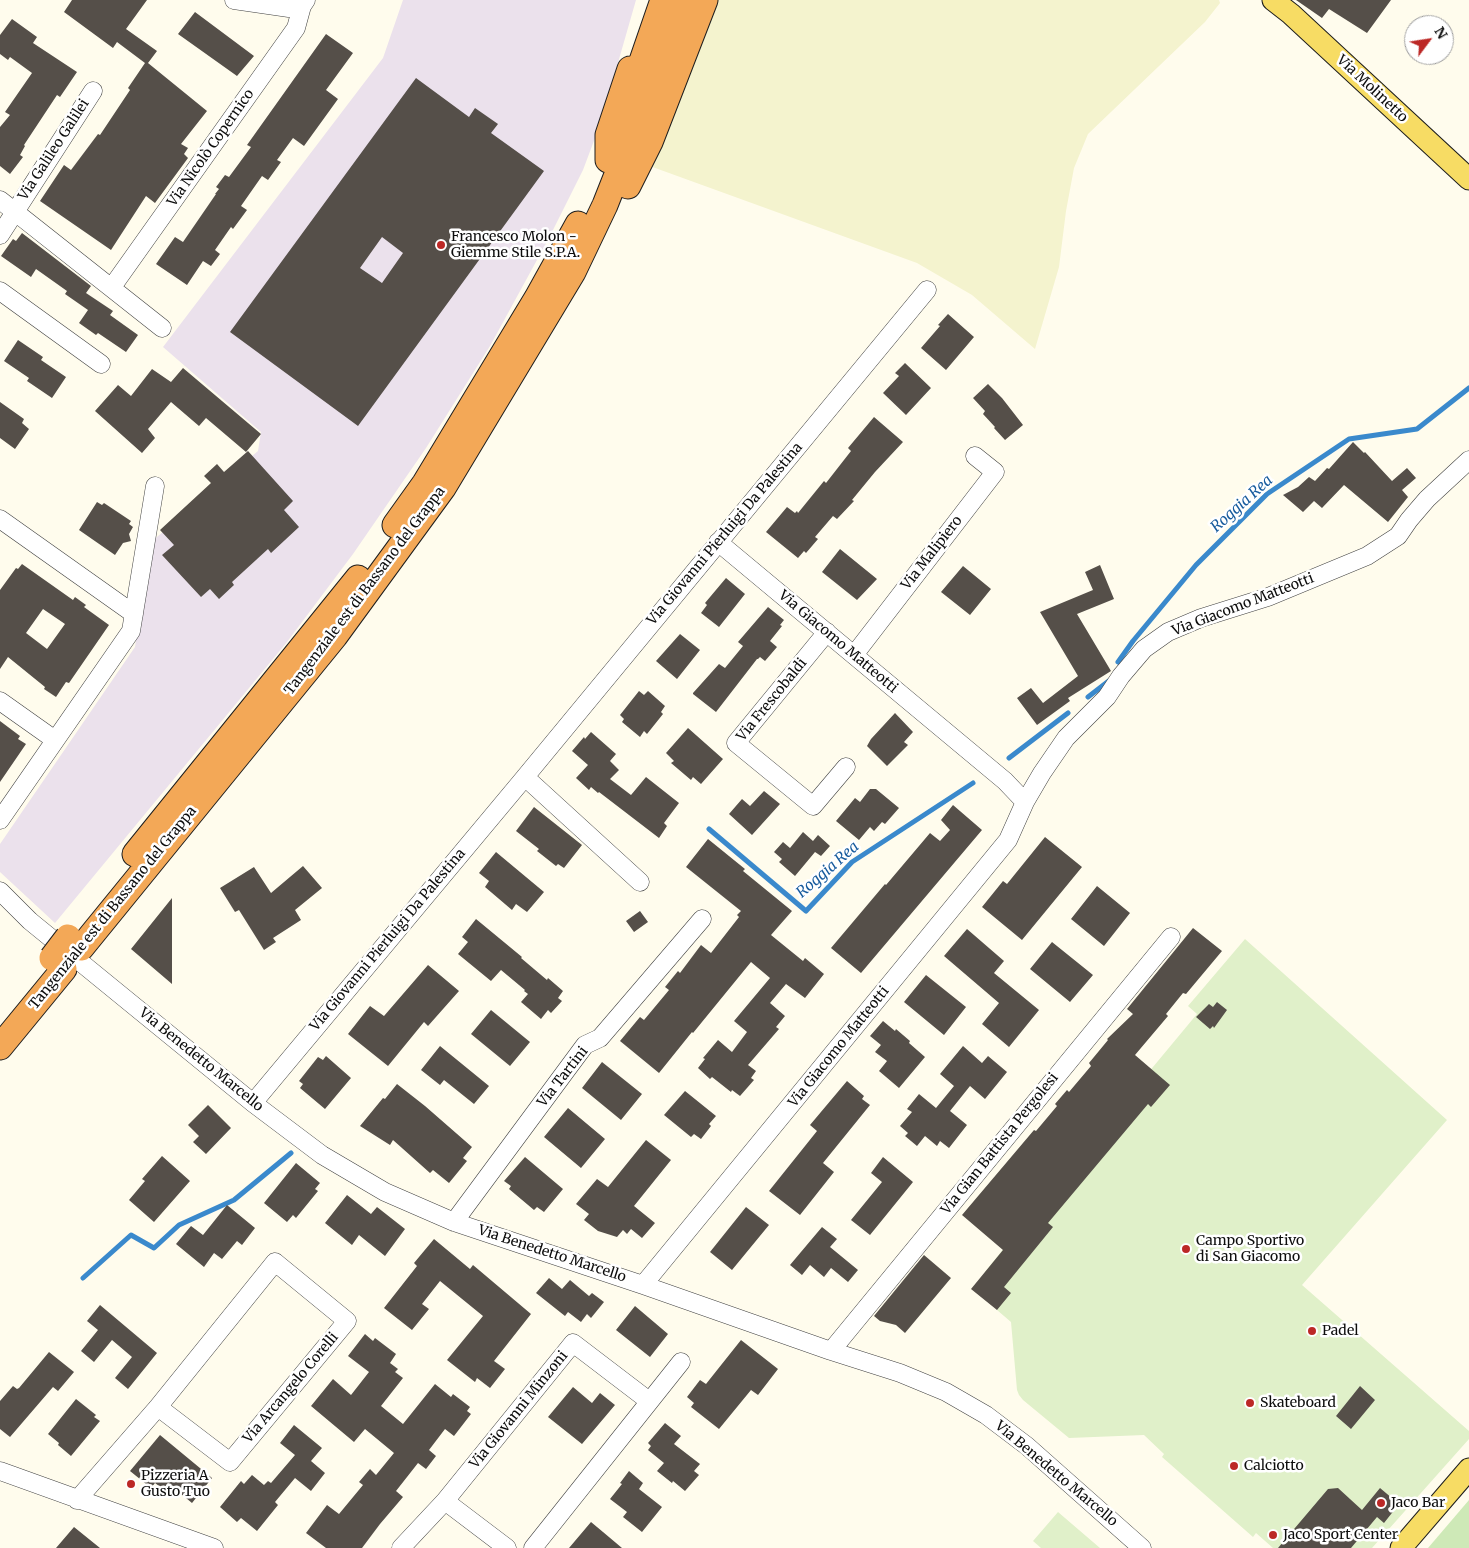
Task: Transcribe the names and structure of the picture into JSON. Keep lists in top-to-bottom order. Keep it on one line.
{"streets":{"highway":["Tangenziale est di Bassano del Grappa"],"main road":["Via Molinetto"],"street":["Via Nicolò Copernico","Via Galileo Galilei","Via Giovanni Pierluigi Da Palestina","Via Malipiero","Via Giacomo Matteotti","Via Frescobaldi","Via Benedetto Marcello","Via Tartini","Via Gian Battista Pergolesi","Via Arcangelo Corelli","Via Giovanni Minzoni"]},"crossings":[["Via Giovanni Pierluigi Da Palestina","Via Giacomo Matteotti"],["Via Giovanni Pierluigi Da Palestina","Via Benedetto Marcello"],["Via Malipiero","Via Giacomo Matteotti"],["Via Giacomo Matteotti","Via Frescobaldi"],["Via Giacomo Matteotti","Via Benedetto Marcello"],["Via Benedetto Marcello","Via Tartini"],["Via Benedetto Marcello","Via Gian Battista Pergolesi"]],"water":["Roggia Rea"],"places":["Francesco Molon - Giemme Stile S.P.A.","Campo Sportivo di San Giacomo","Padel","Skateboard","Calciotto","Pizzeria A Gusto Tuo","Jaco Bar","Jaco Sport Center"],"north":"top right"}
